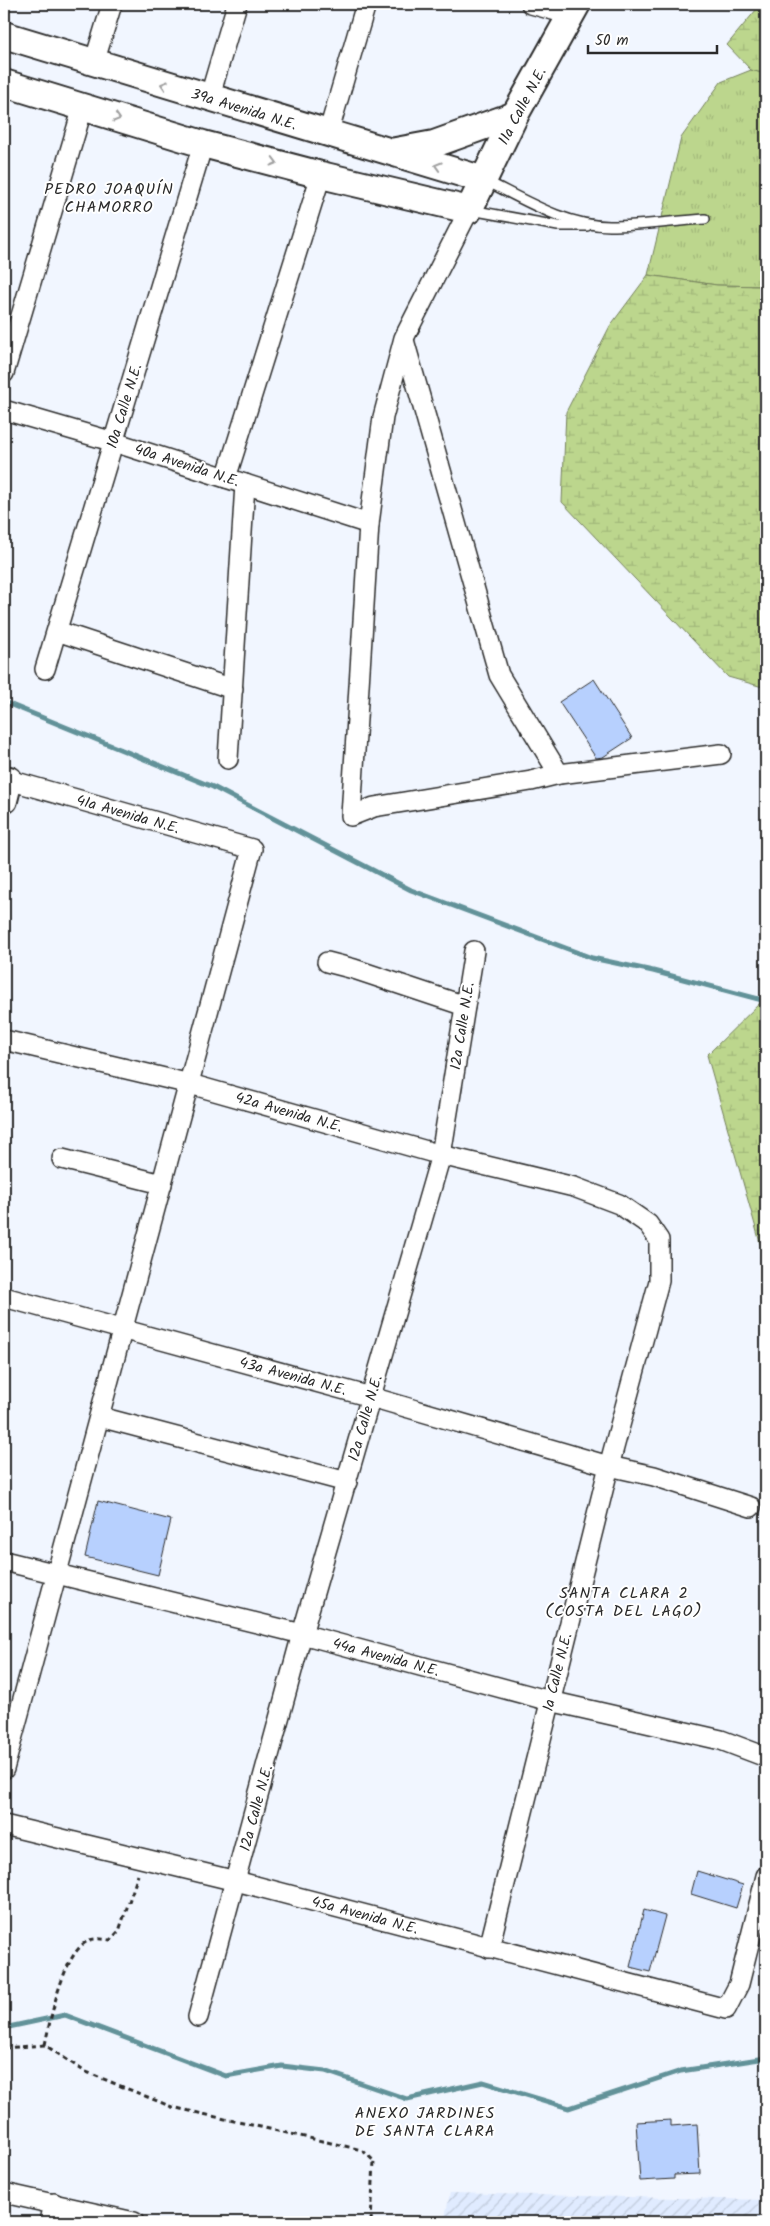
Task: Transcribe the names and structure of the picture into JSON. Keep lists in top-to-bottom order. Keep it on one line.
{"streets":{"street":["11a Calle N.E.","39a Avenida N.E.","10a Calle N.E.","40a Avenida N.E.","41a Avenida N.E.","12a Calle N.E.","42a Avenida N.E.","43a Avenida N.E.","44a Avenida N.E.","1a Calle N.E.","45a Avenida N.E."]},"crossings":[["11a Calle N.E.","39a Avenida N.E."],["10a Calle N.E.","40a Avenida N.E."],["41a Avenida N.E.","42a Avenida N.E."],["12a Calle N.E.","42a Avenida N.E."],["12a Calle N.E.","43a Avenida N.E."],["12a Calle N.E.","44a Avenida N.E."],["12a Calle N.E.","45a Avenida N.E."],["42a Avenida N.E.","1a Calle N.E."],["43a Avenida N.E.","1a Calle N.E."],["44a Avenida N.E.","1a Calle N.E."],["1a Calle N.E.","45a Avenida N.E."]],"districts":["PEDRO JOAQUÍN CHAMORRO","SANTA CLARA 2 (COSTA DEL LAGO)","ANEXO JARDINES DE SANTA CLARA"],"scale_bar":"50 m"}
